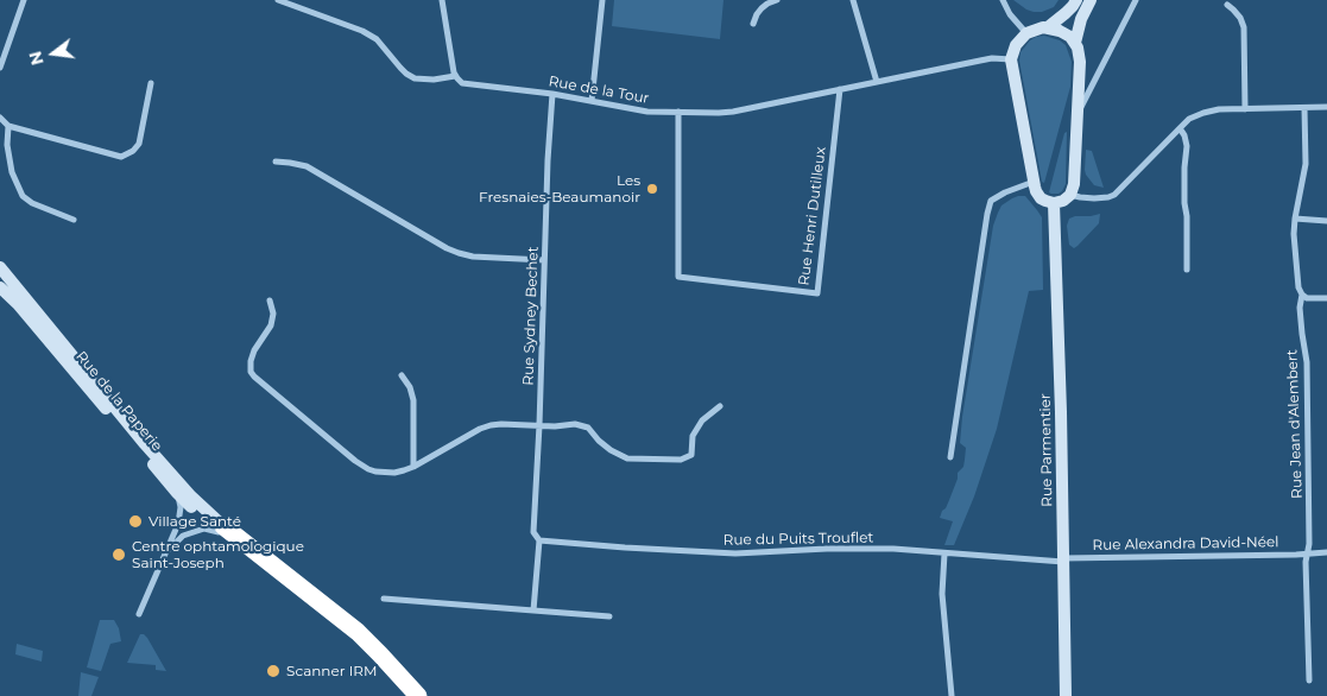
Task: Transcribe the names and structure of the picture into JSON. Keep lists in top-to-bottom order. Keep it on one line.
{"streets":{"street":["Rue de la Tour","Rue Henri Dutilleux","Rue Sydney Bechet","Rue de la Paperie","Rue Jean d'Alembert","Rue Parmentier","Rue du Puits Trouflet","Rue Alexandra David-Néel"]},"crossings":[["Rue de la Tour","Rue Henri Dutilleux"],["Rue de la Tour","Rue Sydney Bechet"],["Rue Sydney Bechet","Rue du Puits Trouflet"],["Rue Jean d'Alembert","Rue Alexandra David-Néel"],["Rue Parmentier","Rue du Puits Trouflet"],["Rue Parmentier","Rue Alexandra David-Néel"],["Rue du Puits Trouflet","Rue Alexandra David-Néel"]],"places":["Les Fresnaies-Beaumanoir","Village Santé","Centre ophtamologique Saint-Joseph","Scanner IRM"],"north":"left"}
